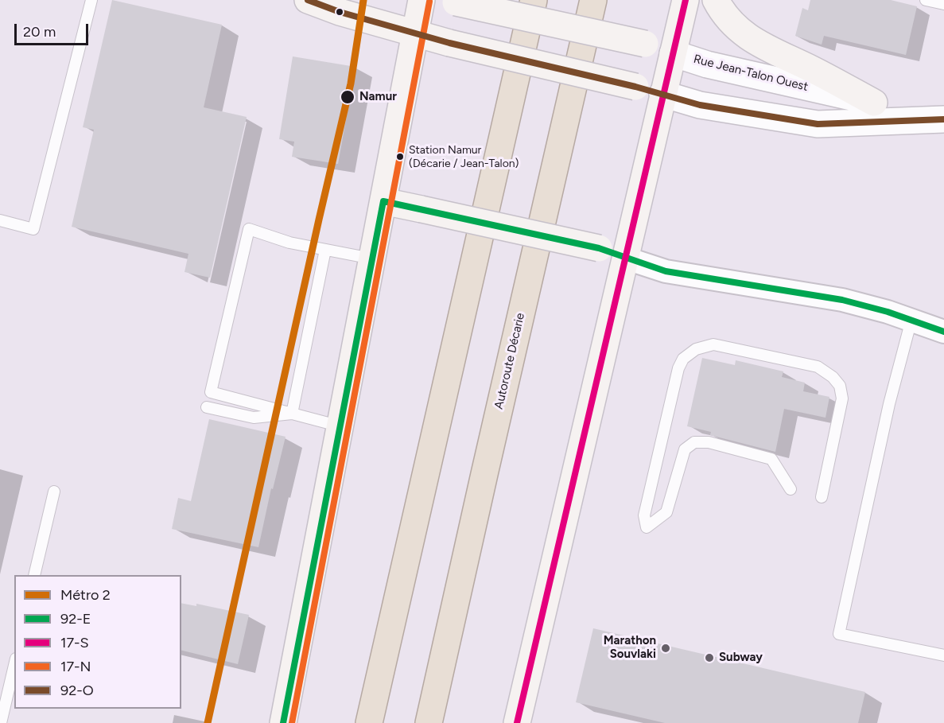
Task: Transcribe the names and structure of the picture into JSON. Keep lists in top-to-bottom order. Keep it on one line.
{"streets":{"highway":["Autoroute Décarie"],"main road":["Rue Jean-Talon Ouest"]},"places":["Namur","Station Namur (Décarie / Jean-Talon)","Marathon Souvlaki","Subway"],"lines":["metro line 2","transit line 17-S","transit line 92-O","transit line 17-N","transit line 92-E"],"legend":["Métro 2","92-E","17-S","17-N","92-O"],"scale_bar":"20 m"}
